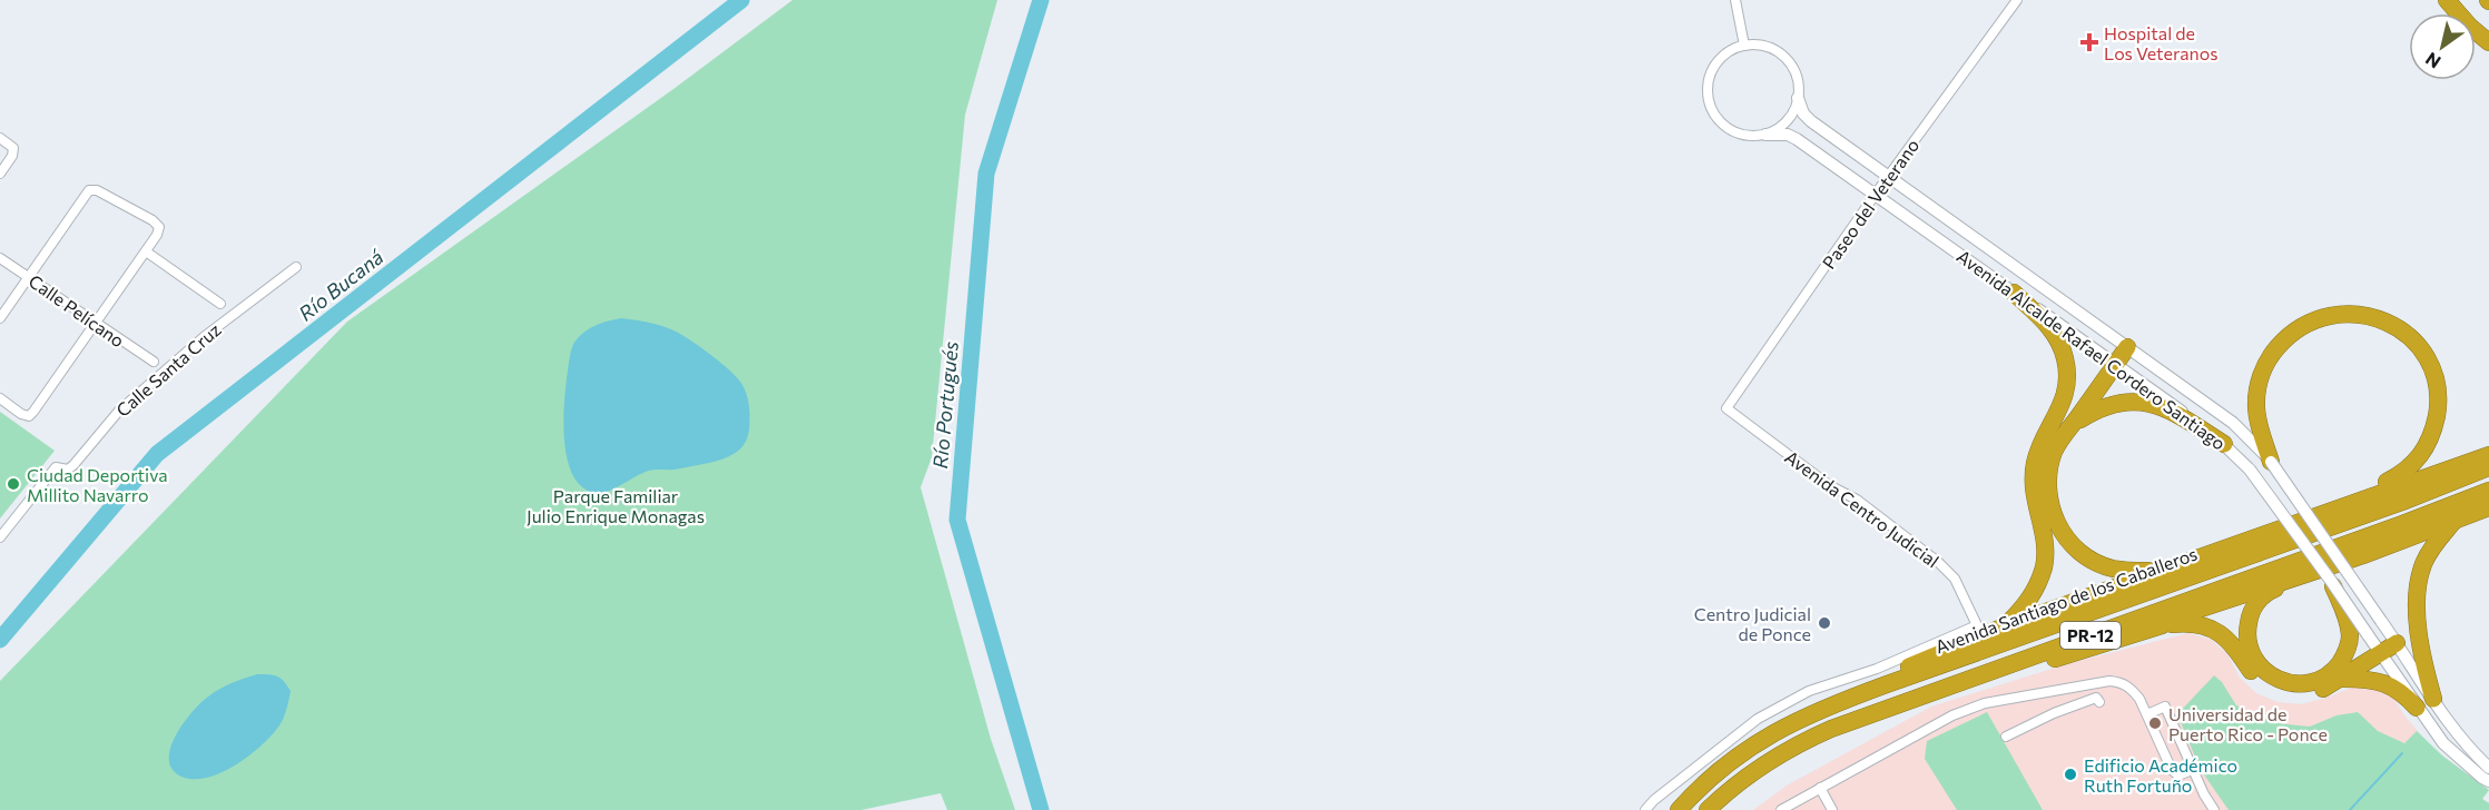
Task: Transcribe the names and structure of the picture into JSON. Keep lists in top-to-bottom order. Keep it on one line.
{"streets":{"highway":["Avenida Santiago de los Caballeros","PR-12"],"street":["Paseo del Veterano","Calle Pelícano","Avenida Alcalde Rafael Cordero Santiago","Calle Santa Cruz","Avenida Centro Judicial"]},"crossings":[["Paseo del Veterano","Avenida Alcalde Rafael Cordero Santiago"],["Paseo del Veterano","Avenida Centro Judicial"]],"water":["Río Bucaná","Río Portugués"],"parks":["Parque Familiar Julio Enrique Monagas"],"places":{"health":["Hospital de Los Veteranos"],"other":["Ciudad Deportiva Millito Navarro","Centro Judicial de Ponce","Universidad de Puerto Rico - Ponce","Edificio Académico Ruth Fortuño"]},"north":"bottom left"}
